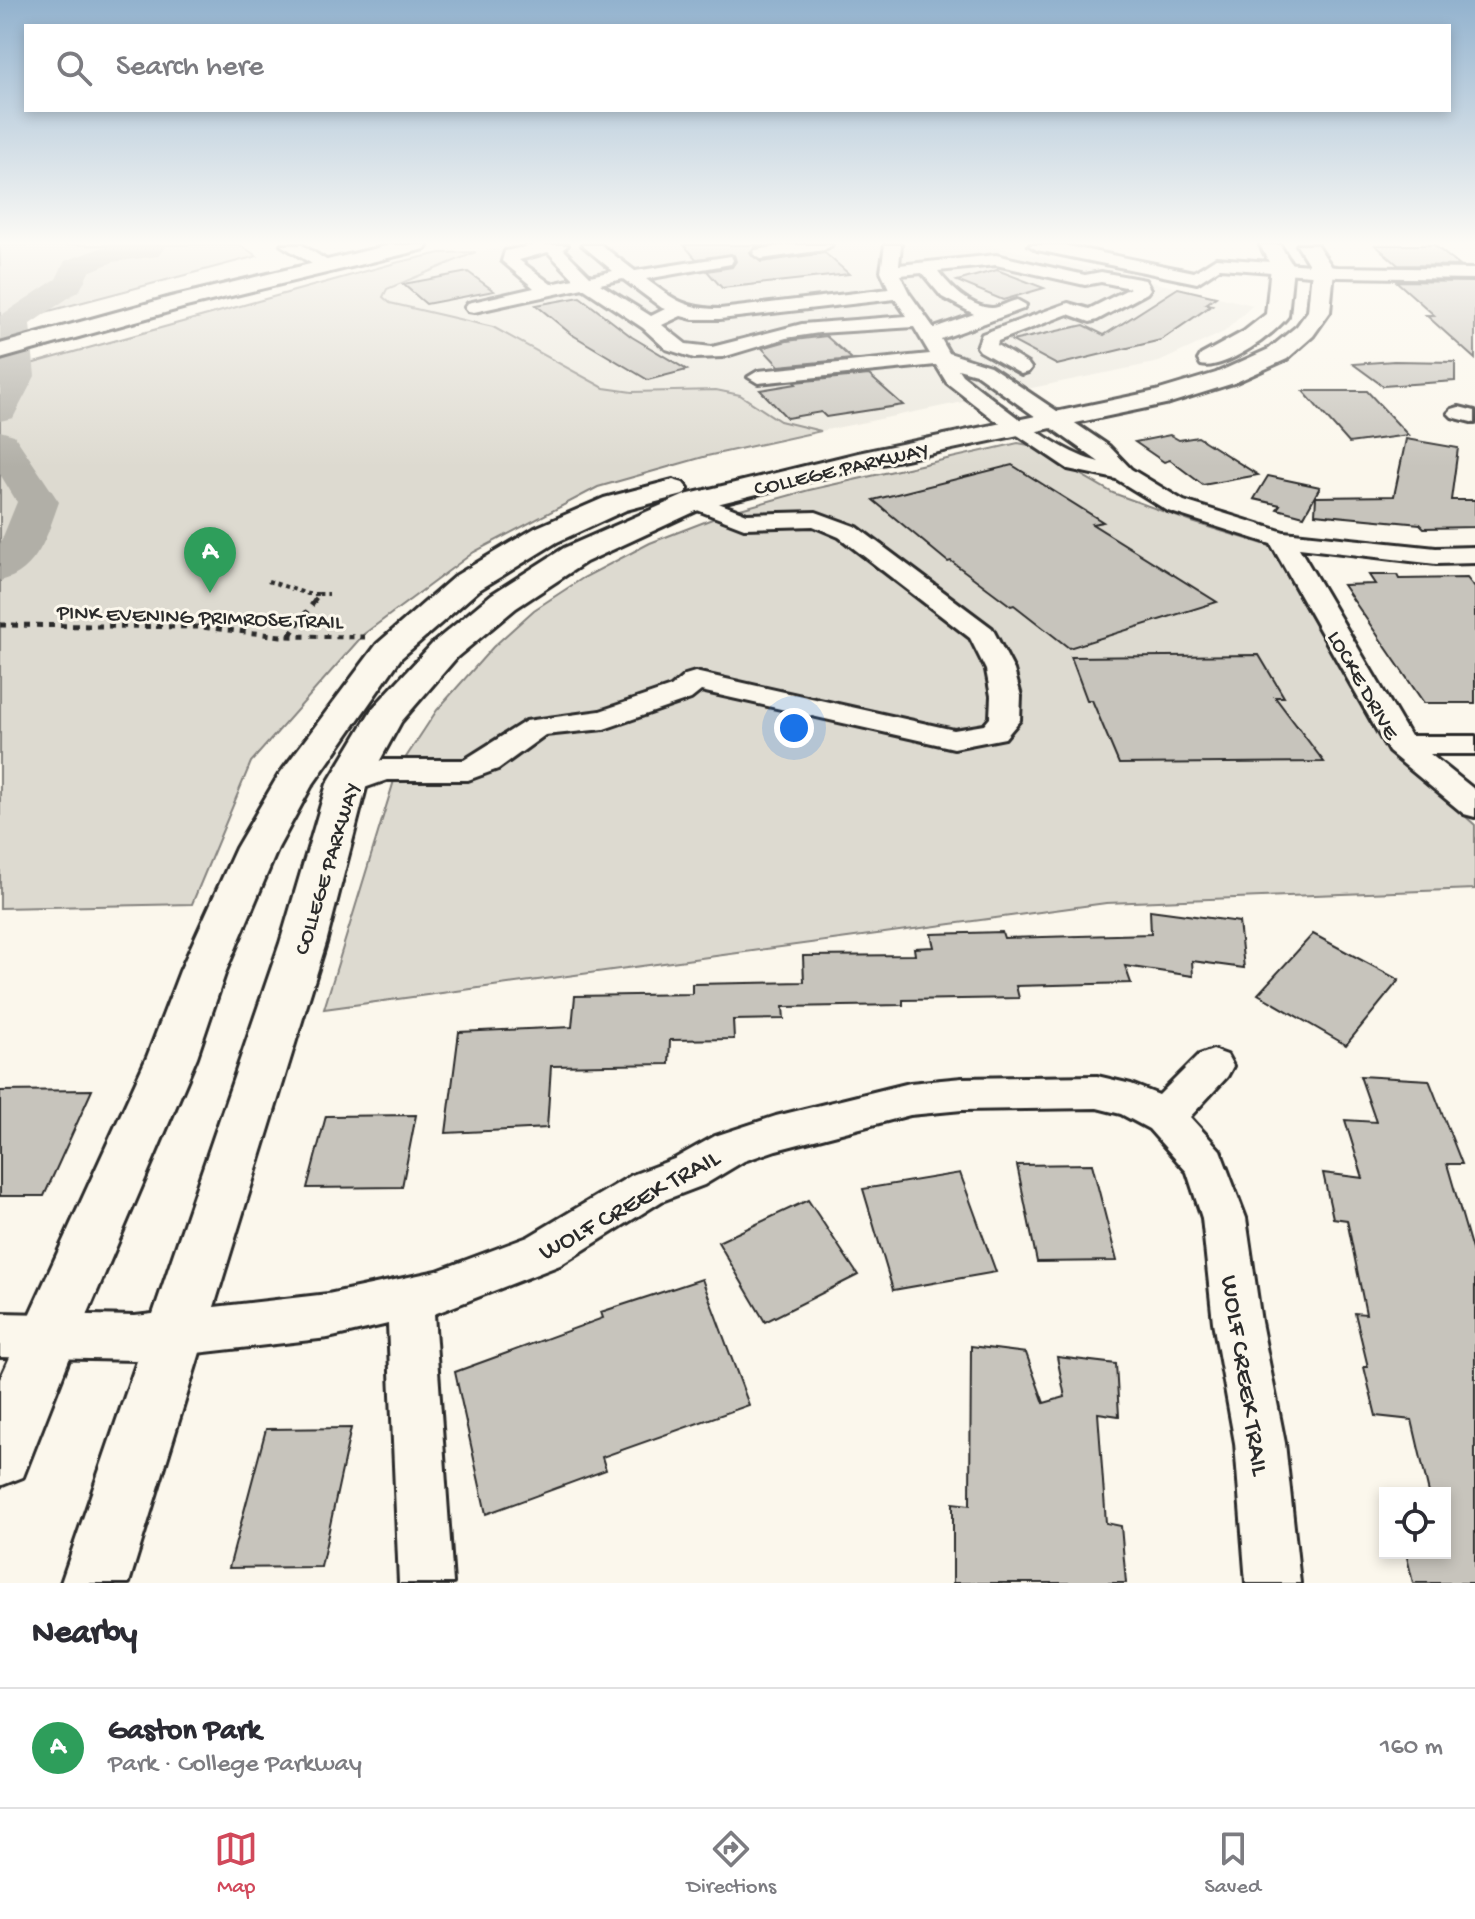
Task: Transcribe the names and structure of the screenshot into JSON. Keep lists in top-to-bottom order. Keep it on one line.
{"streets":{"main road":["COLLEGE PARKWAY"],"street":["LOCKE DRIVE","WOLF CREEK TRAIL"],"path":["PINK EVENING PRIMROSE TRAIL"]},"crossings":[["COLLEGE PARKWAY","PINK EVENING PRIMROSE TRAIL"],["COLLEGE PARKWAY","WOLF CREEK TRAIL"]],"page":{"search":"Search here","pins":"A","heading":"Nearby","list":[{"mark":"A","name":"Gaston Park","note":"Park · College Parkway","value":"160 m"}],"nav":["Map","Directions","Saved"]}}
